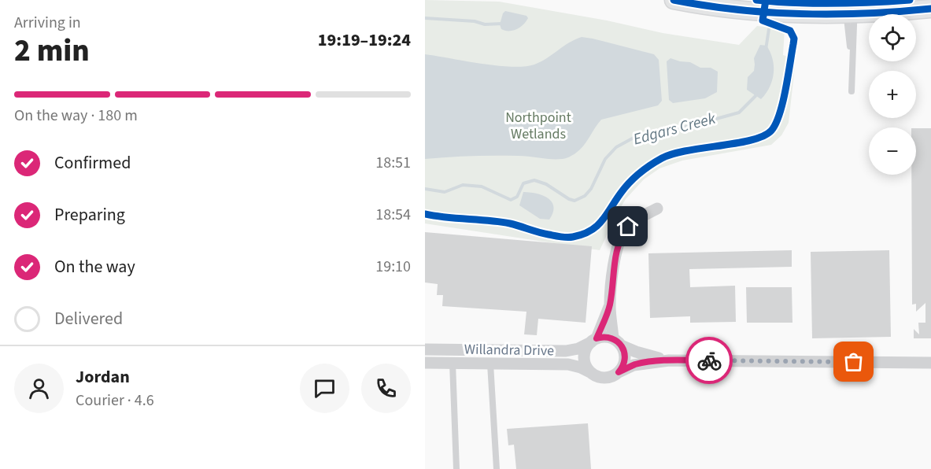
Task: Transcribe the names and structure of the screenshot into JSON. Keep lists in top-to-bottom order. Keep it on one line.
{"streets":{"street":["Willandra Drive"]},"water":["Edgars Creek"],"parks":["Northpoint Wetlands"],"page":{"heading":["2 min","Arriving in","19:19–19:24"],"panel":["Jordan","Courier · 4.6"],"map_buttons":["+","−"],"bar":"On the way · 180 m","list":[["Confirmed","18:51"],["Preparing","18:54"],["On the way","19:10"],"Delivered"]}}
